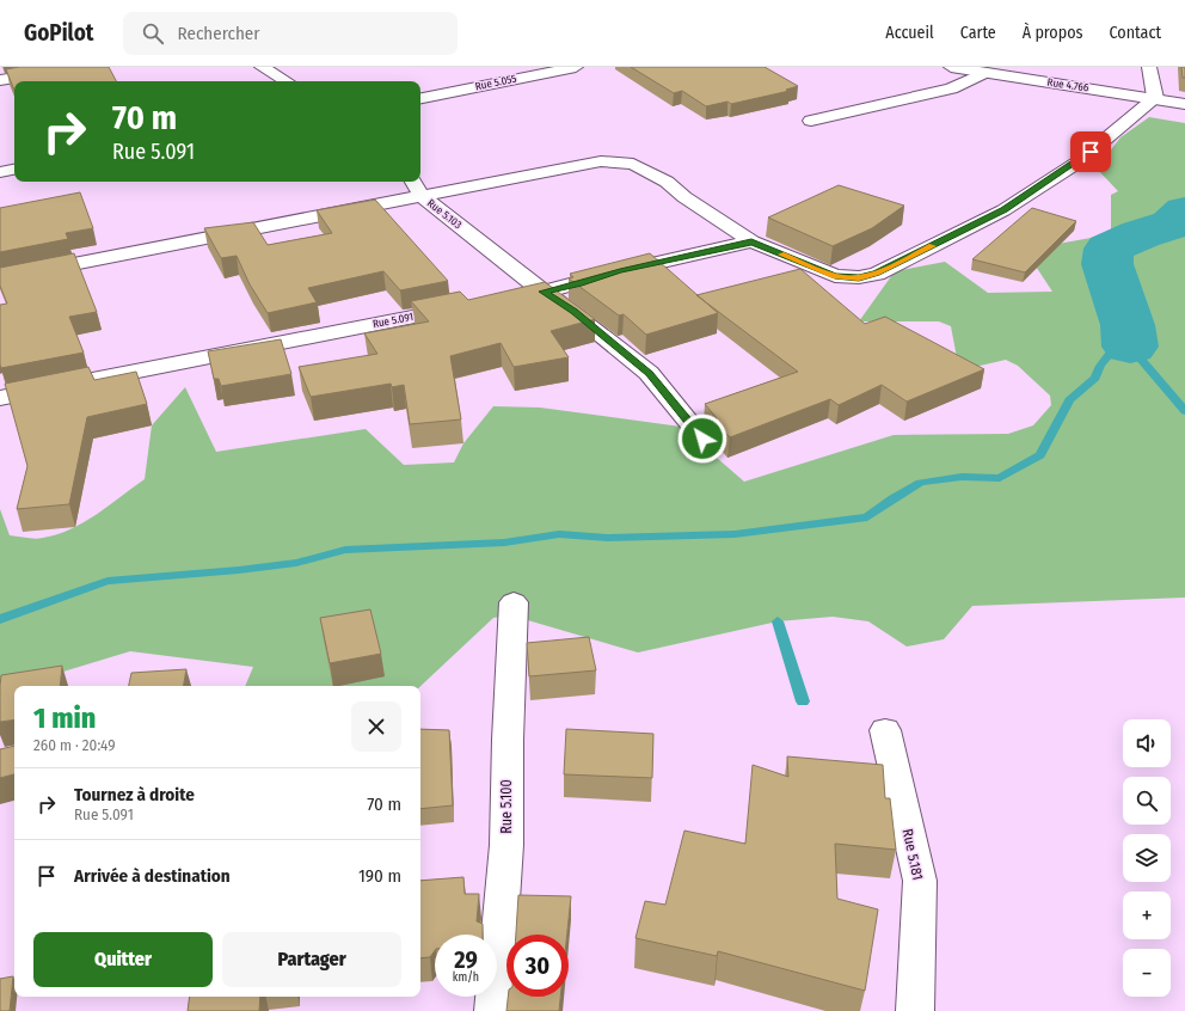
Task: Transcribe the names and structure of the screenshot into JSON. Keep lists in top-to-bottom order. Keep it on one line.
{"streets":{"street":["Rue 5.055","Rue 4.766","Rue 5.103","Rue 5.091","Rue 5.100","Rue 5.181"]},"page":{"header":"GoPilot","search":"Rechercher","nav":["Accueil","Carte","À propos","Contact"],"turn":["70 m","Rue 5.091"],"heading":["1 min","260 m · 20:49"],"map_buttons":["+","−"],"list":[{"name":"Tournez à droite","note":"Rue 5.091","value":"70 m"},{"name":"Arrivée à destination","value":"190 m"}],"buttons":["Quitter","Partager"],"speed":"29 km/h","limit":"30"}}
